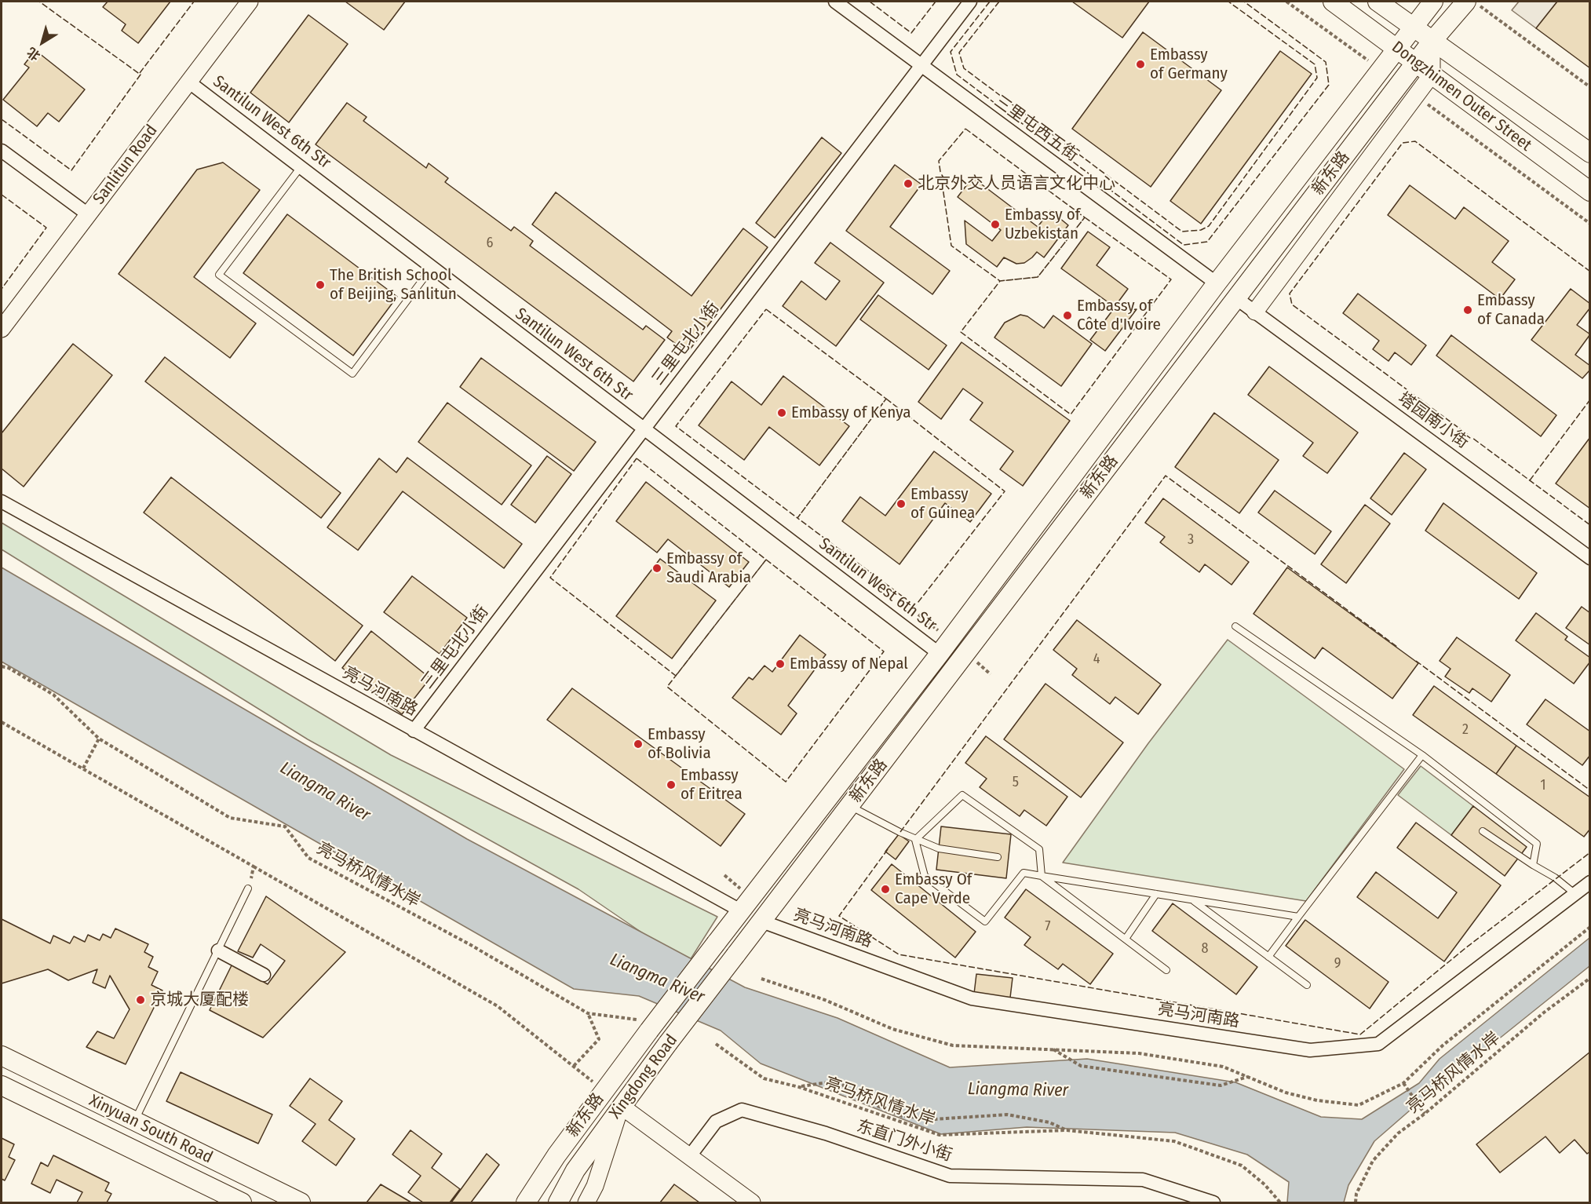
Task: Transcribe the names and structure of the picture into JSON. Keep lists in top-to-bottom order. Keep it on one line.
{"streets":{"main road":["Dongzhimen Outer Street","新东路","Xingdong Road","Xinyuan South Road"],"street":["Santilun West 6th Str","三里屯西五街","Sanlitun Road","三里屯北小街","塔园南小街","亮马河南路","东直门外小街"],"path":["亮马桥风情水岸"]},"crossings":[["Dongzhimen Outer Street","新东路"],["Santilun West 6th Str","Sanlitun Road"],["Santilun West 6th Str","新东路"],["Santilun West 6th Str","三里屯北小街"],["三里屯西五街","新东路"],["三里屯西五街","三里屯北小街"],["新东路","塔园南小街"],["新东路","亮马河南路"],["新东路","亮马桥风情水岸"],["新东路","Xingdong Road"],["三里屯北小街","亮马河南路"],["亮马桥风情水岸","Xingdong Road"]],"water":["Liangma River"],"places":["Embassy of Germany","北京外交人员语言文化中心","Embassy of Uzbekistan","The British School of Beijing, Sanlitun","Embassy of Canada","Embassy of Côte d'Ivoire","Embassy of Kenya","Embassy of Guinea","Embassy of Saudi Arabia","Embassy of Nepal","Embassy of Bolivia","Embassy of Eritrea","Embassy Of Cape Verde","京城大厦配楼"],"house_numbers":["6","3","4","2","5","1","7","8","9"],"north":"bottom left"}
